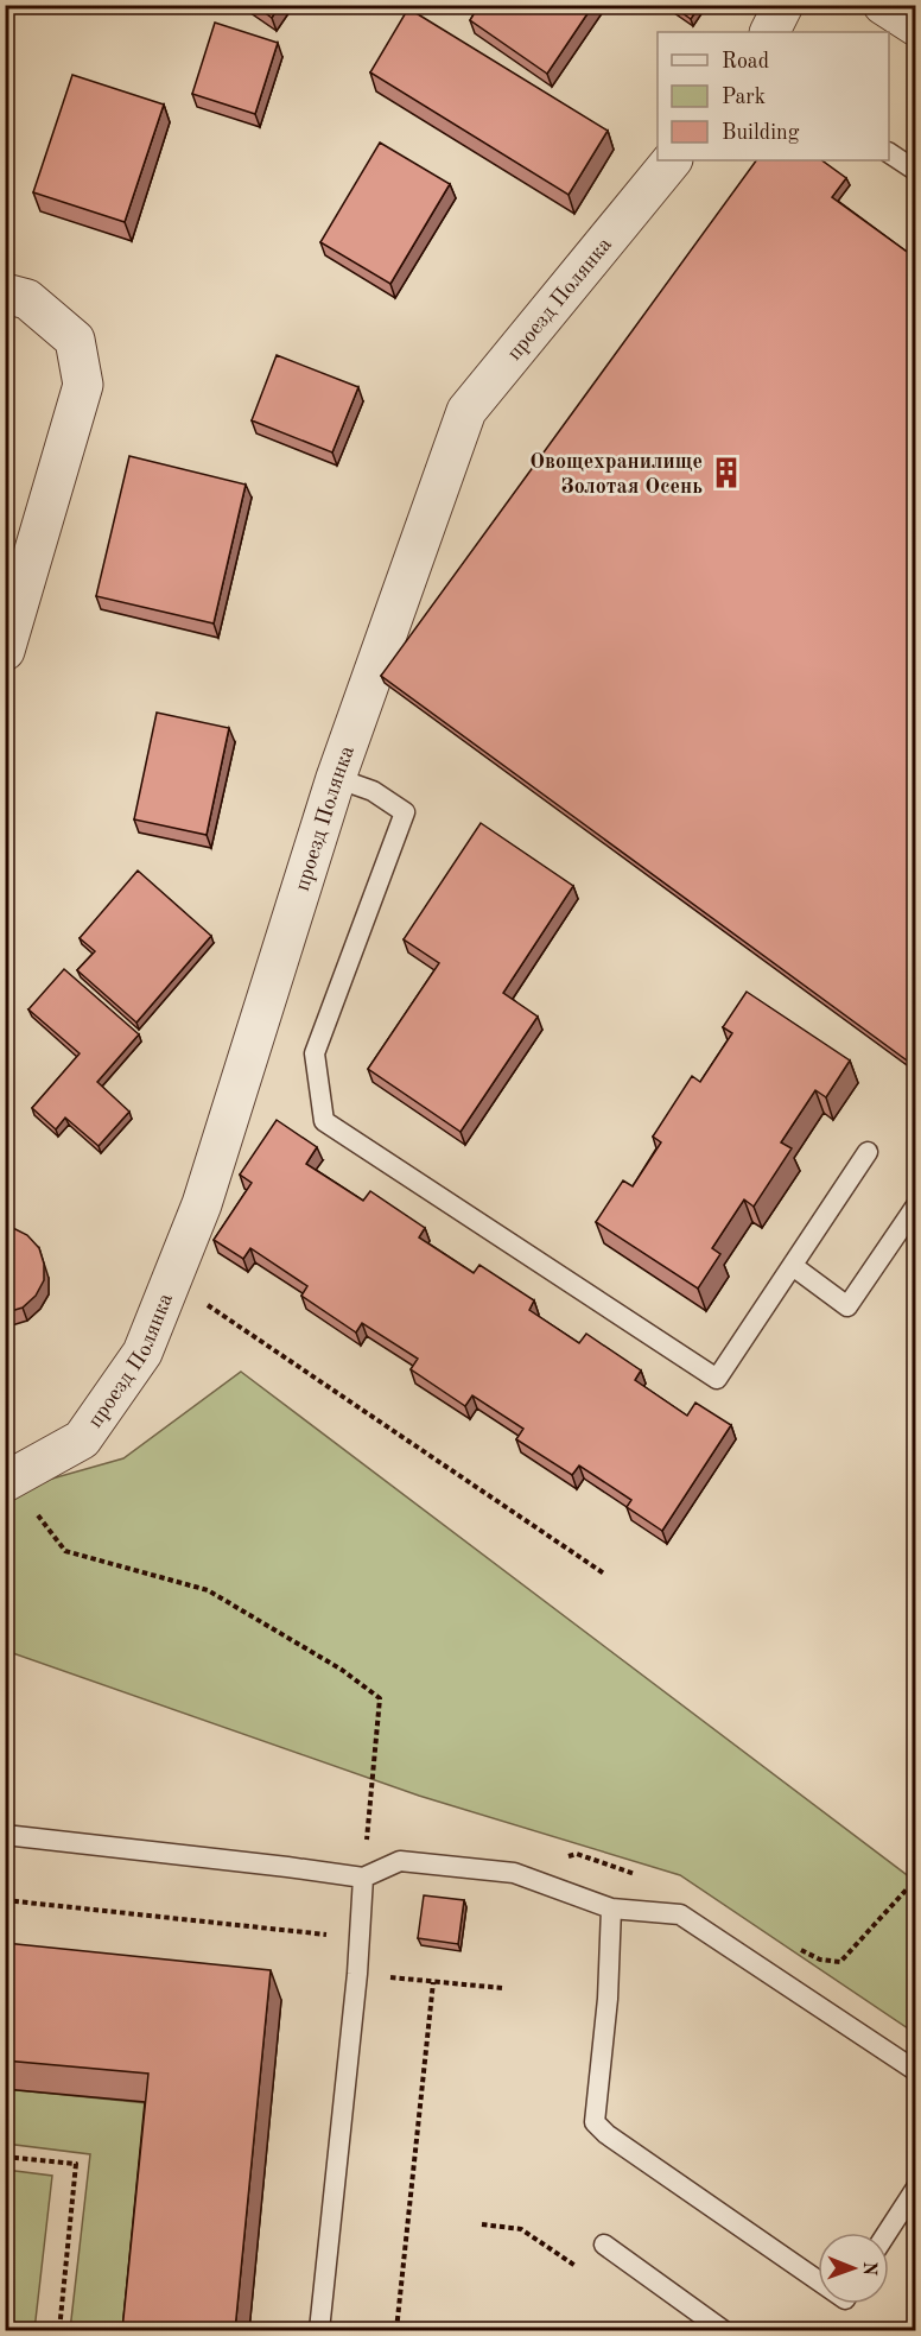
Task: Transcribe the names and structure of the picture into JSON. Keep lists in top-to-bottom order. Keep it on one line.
{"streets":{"street":["проезд Полянка"]},"places":{"building":["Овощехранилище Золотая Осень"]},"legend":["Road","Park","Building"],"north":"right"}
